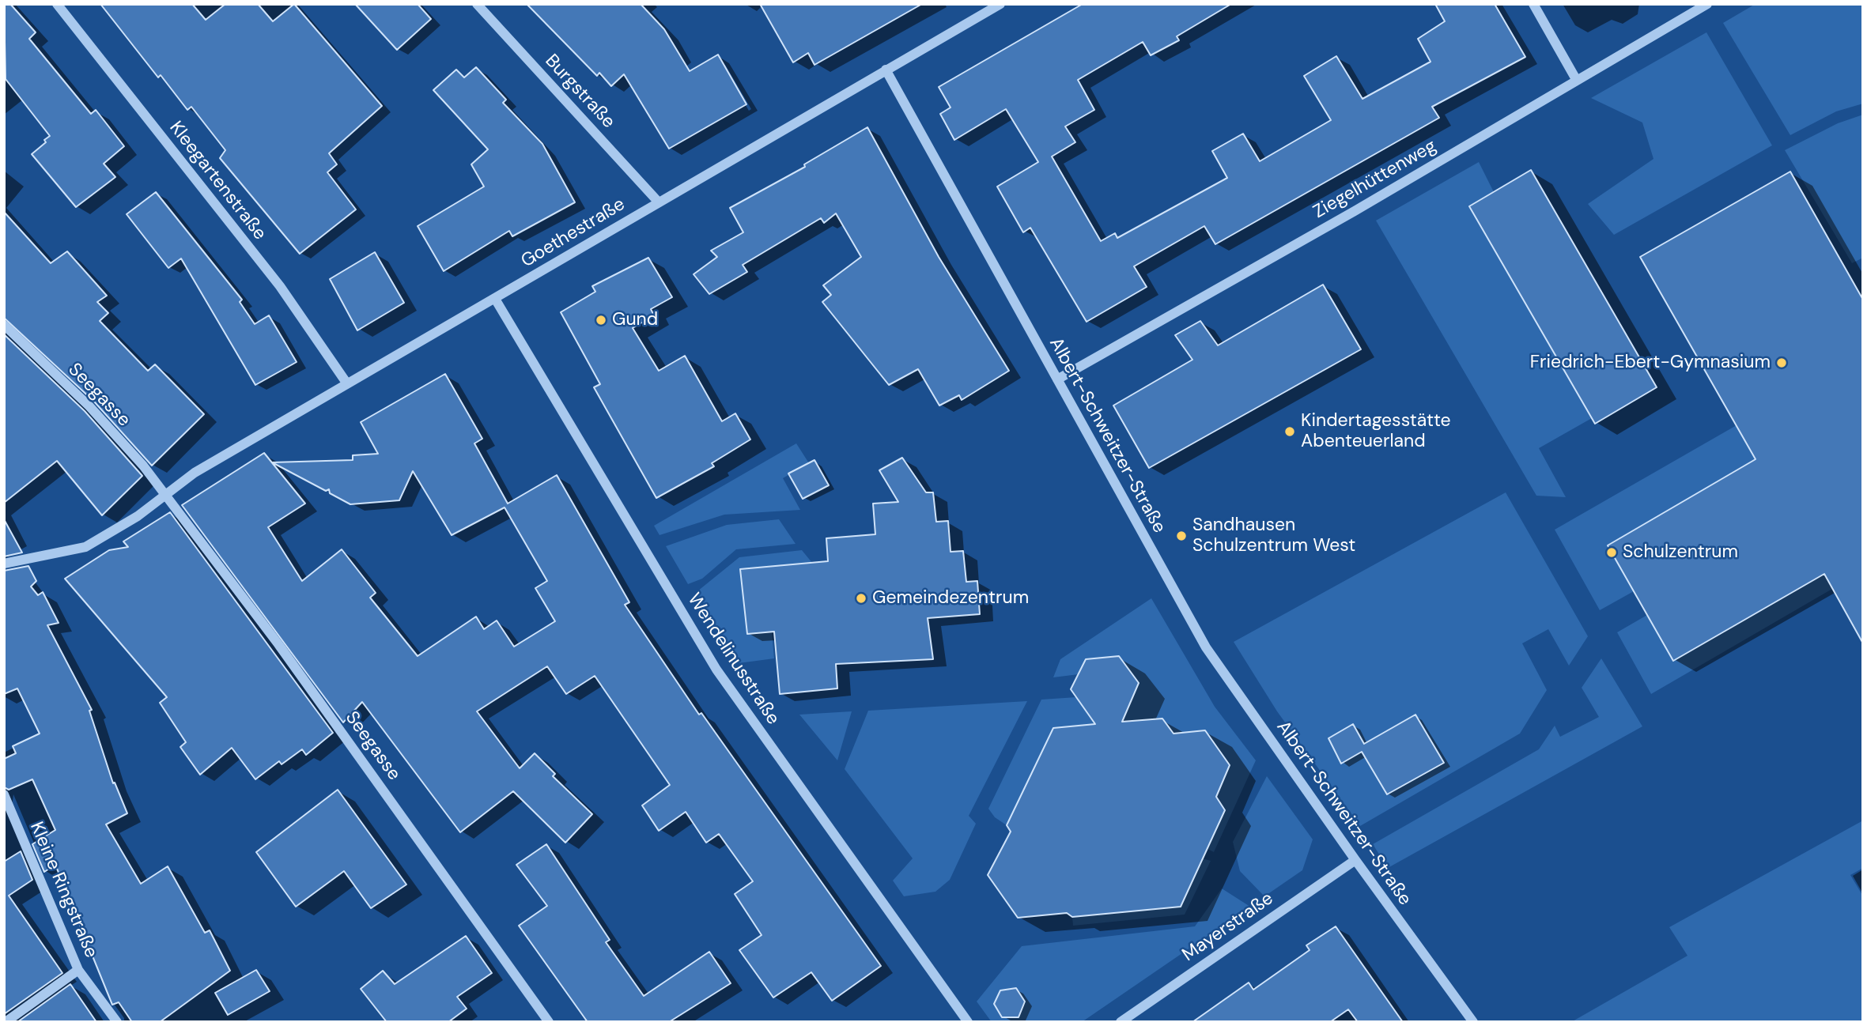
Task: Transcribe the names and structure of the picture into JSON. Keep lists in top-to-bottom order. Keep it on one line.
{"streets":{"street":["Burgstraße","Ziegelhüttenweg","Kleegartenstraße","Goethestraße","Seegasse","Albert-Schweitzer-Straße","Wendelinusstraße","Kleine Ringstraße","Mayerstraße"]},"crossings":[["Burgstraße","Goethestraße"],["Ziegelhüttenweg","Albert-Schweitzer-Straße"],["Kleegartenstraße","Goethestraße"],["Goethestraße","Seegasse"],["Goethestraße","Albert-Schweitzer-Straße"],["Goethestraße","Wendelinusstraße"],["Albert-Schweitzer-Straße","Mayerstraße"]],"places":["Gund","Friedrich-Ebert-Gymnasium","Kindertagesstätte Abenteuerland","Sandhausen Schulzentrum West","Schulzentrum","Gemeindezentrum"]}
